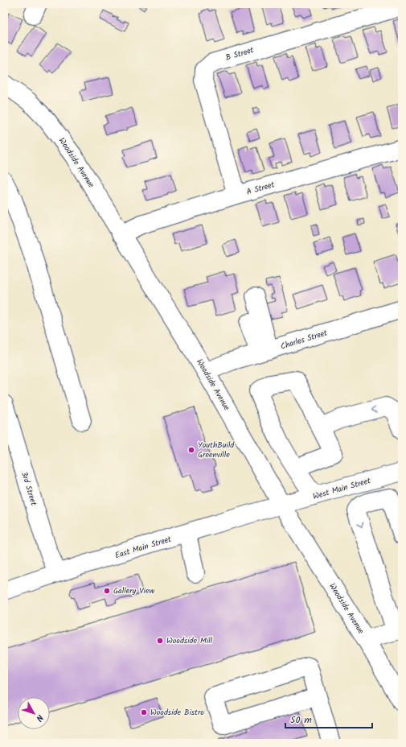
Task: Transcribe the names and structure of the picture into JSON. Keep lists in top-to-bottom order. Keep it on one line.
{"streets":{"street":["B Street","Woodside Avenue","A Street","Charles Street","3rd Street","West Main Street","East Main Street"]},"crossings":[["B Street","A Street"],["Woodside Avenue","A Street"],["Woodside Avenue","Charles Street"],["Woodside Avenue","West Main Street"],["Woodside Avenue","East Main Street"],["3rd Street","East Main Street"],["West Main Street","East Main Street"]],"places":["YouthBuild Greenville","Gallery View","Woodside Mill","Woodside Bistro"],"scale_bar":"50 m","north":"bottom right"}
